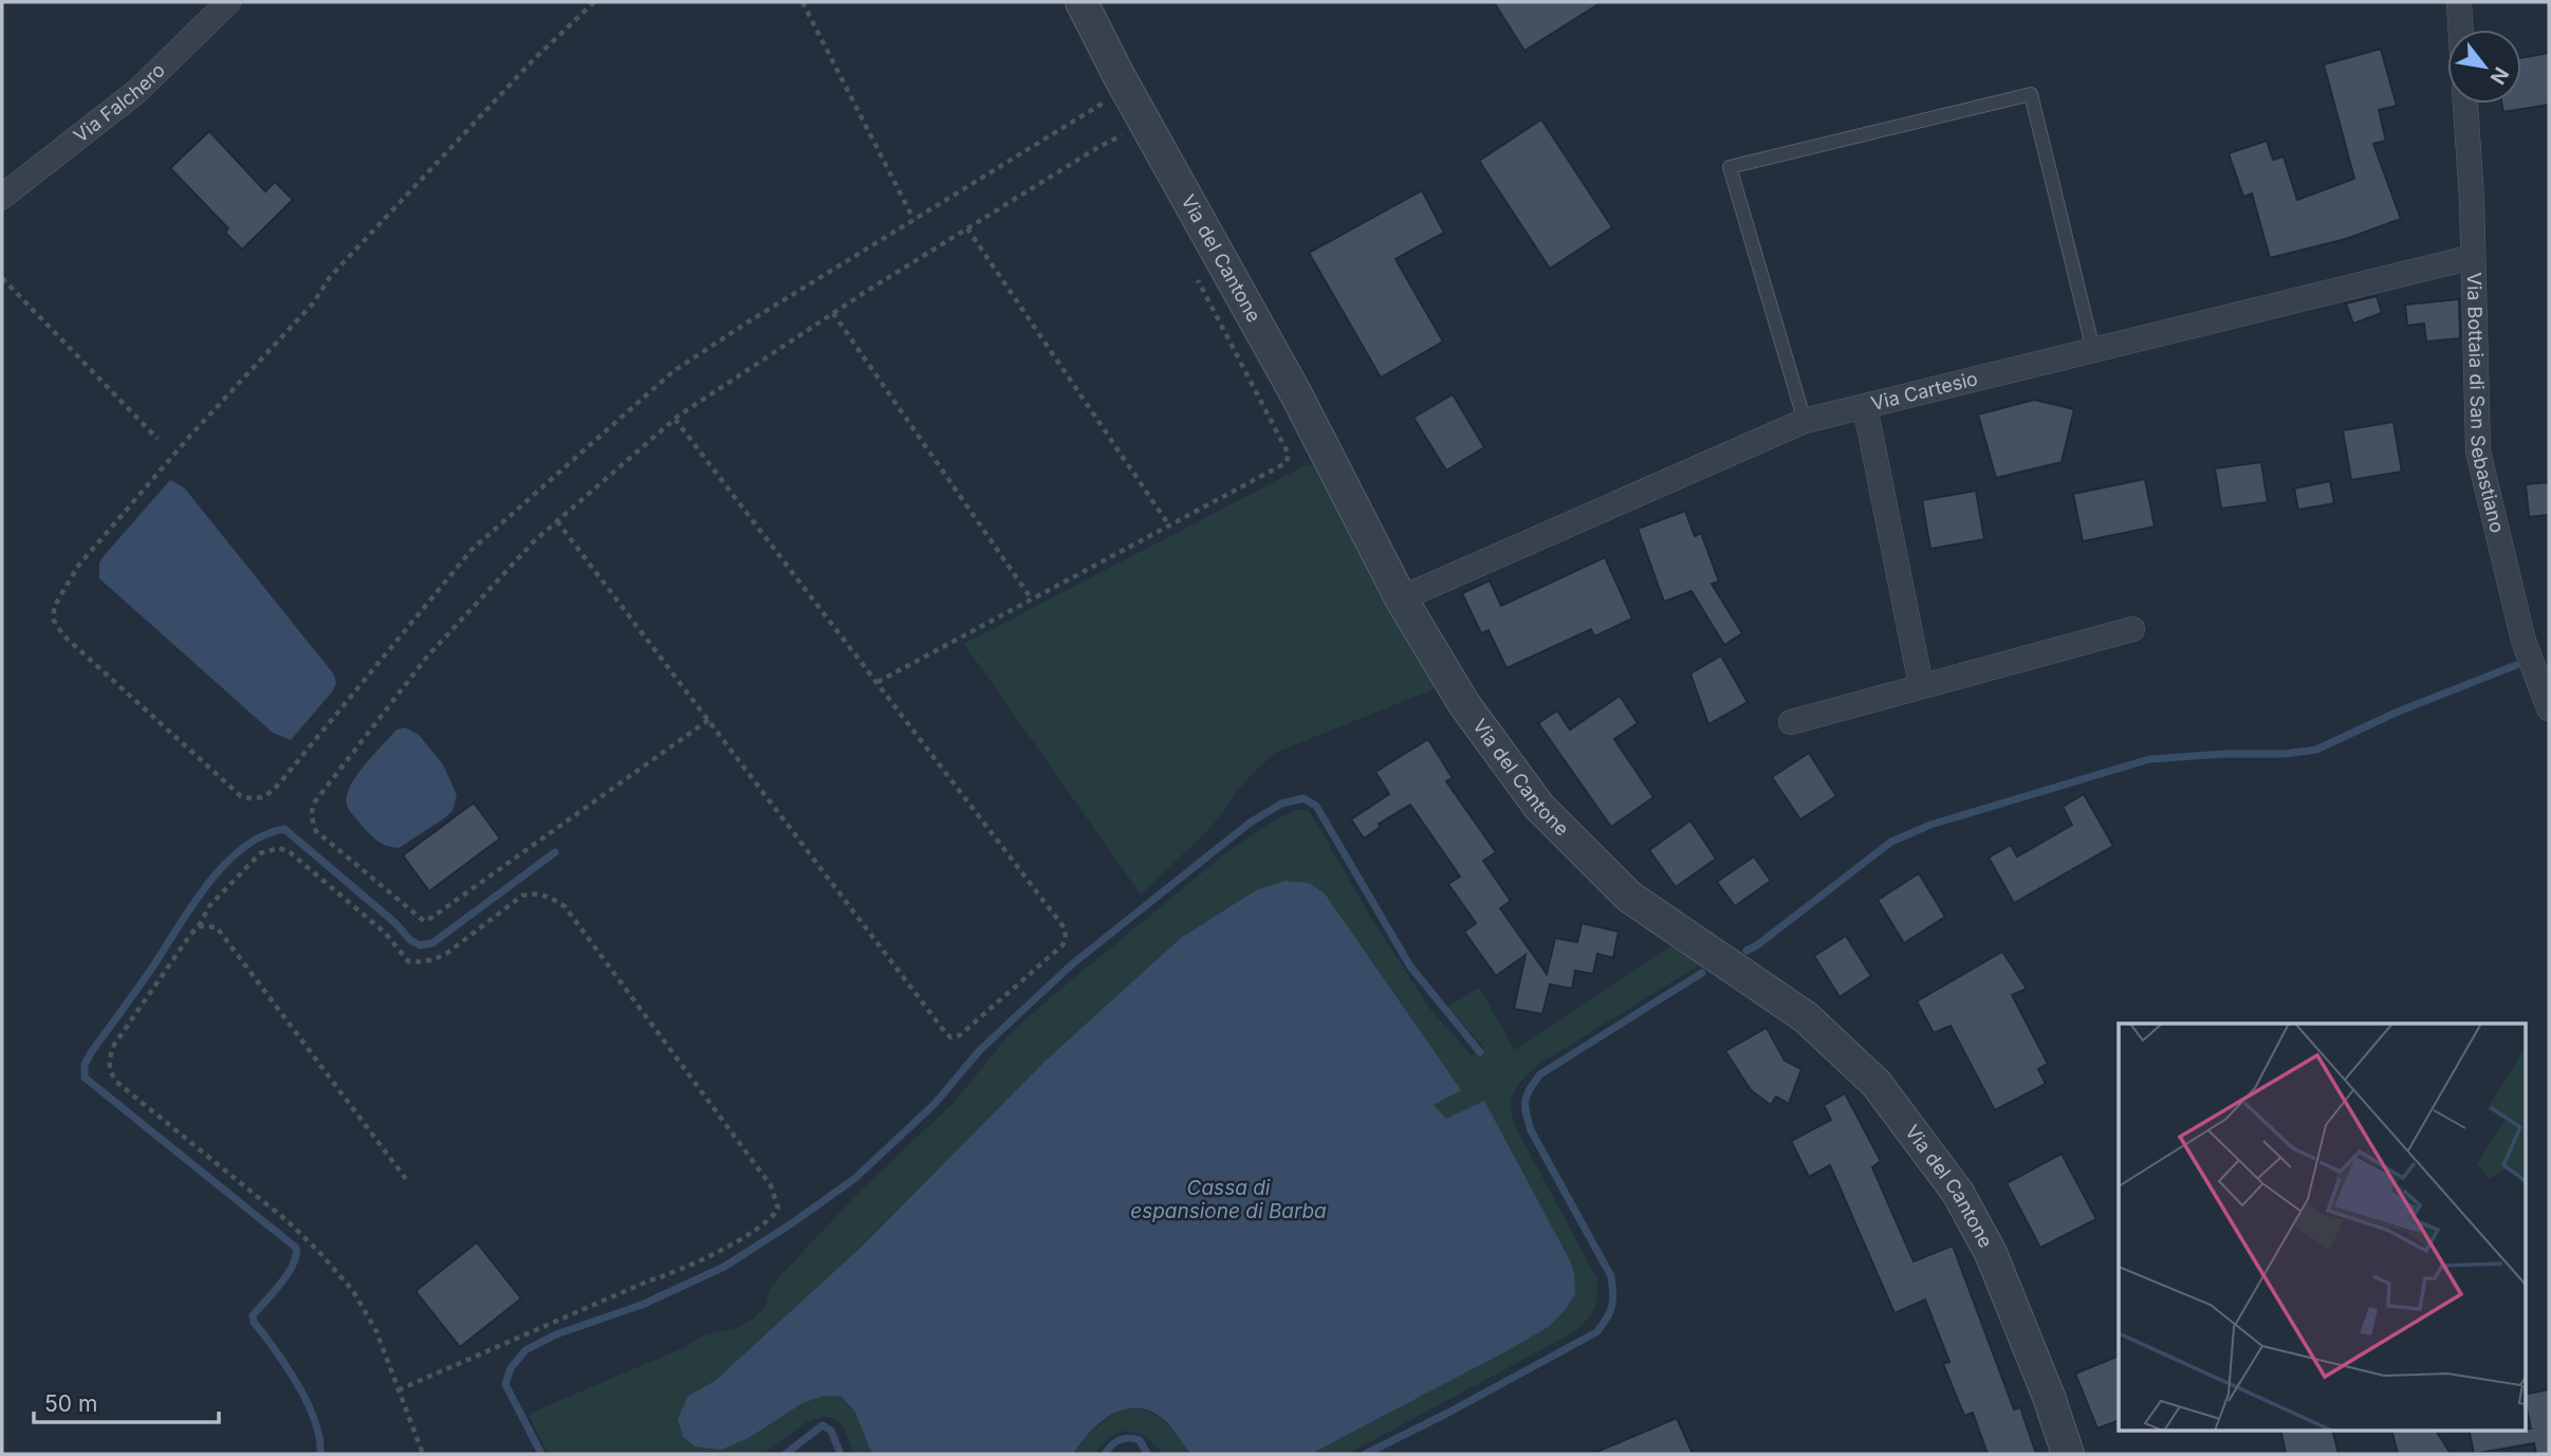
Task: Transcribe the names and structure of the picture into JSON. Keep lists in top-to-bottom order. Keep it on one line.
{"streets":{"street":["Via Falchero","Via del Cantone","Via Cartesio","Via Bottaia di San Sebastiano"]},"crossings":[["Via del Cantone","Via Cartesio"],["Via Cartesio","Via Bottaia di San Sebastiano"]],"water":["Cassa di espansione di Barba"],"scale_bar":"50 m","north":"bottom right"}
